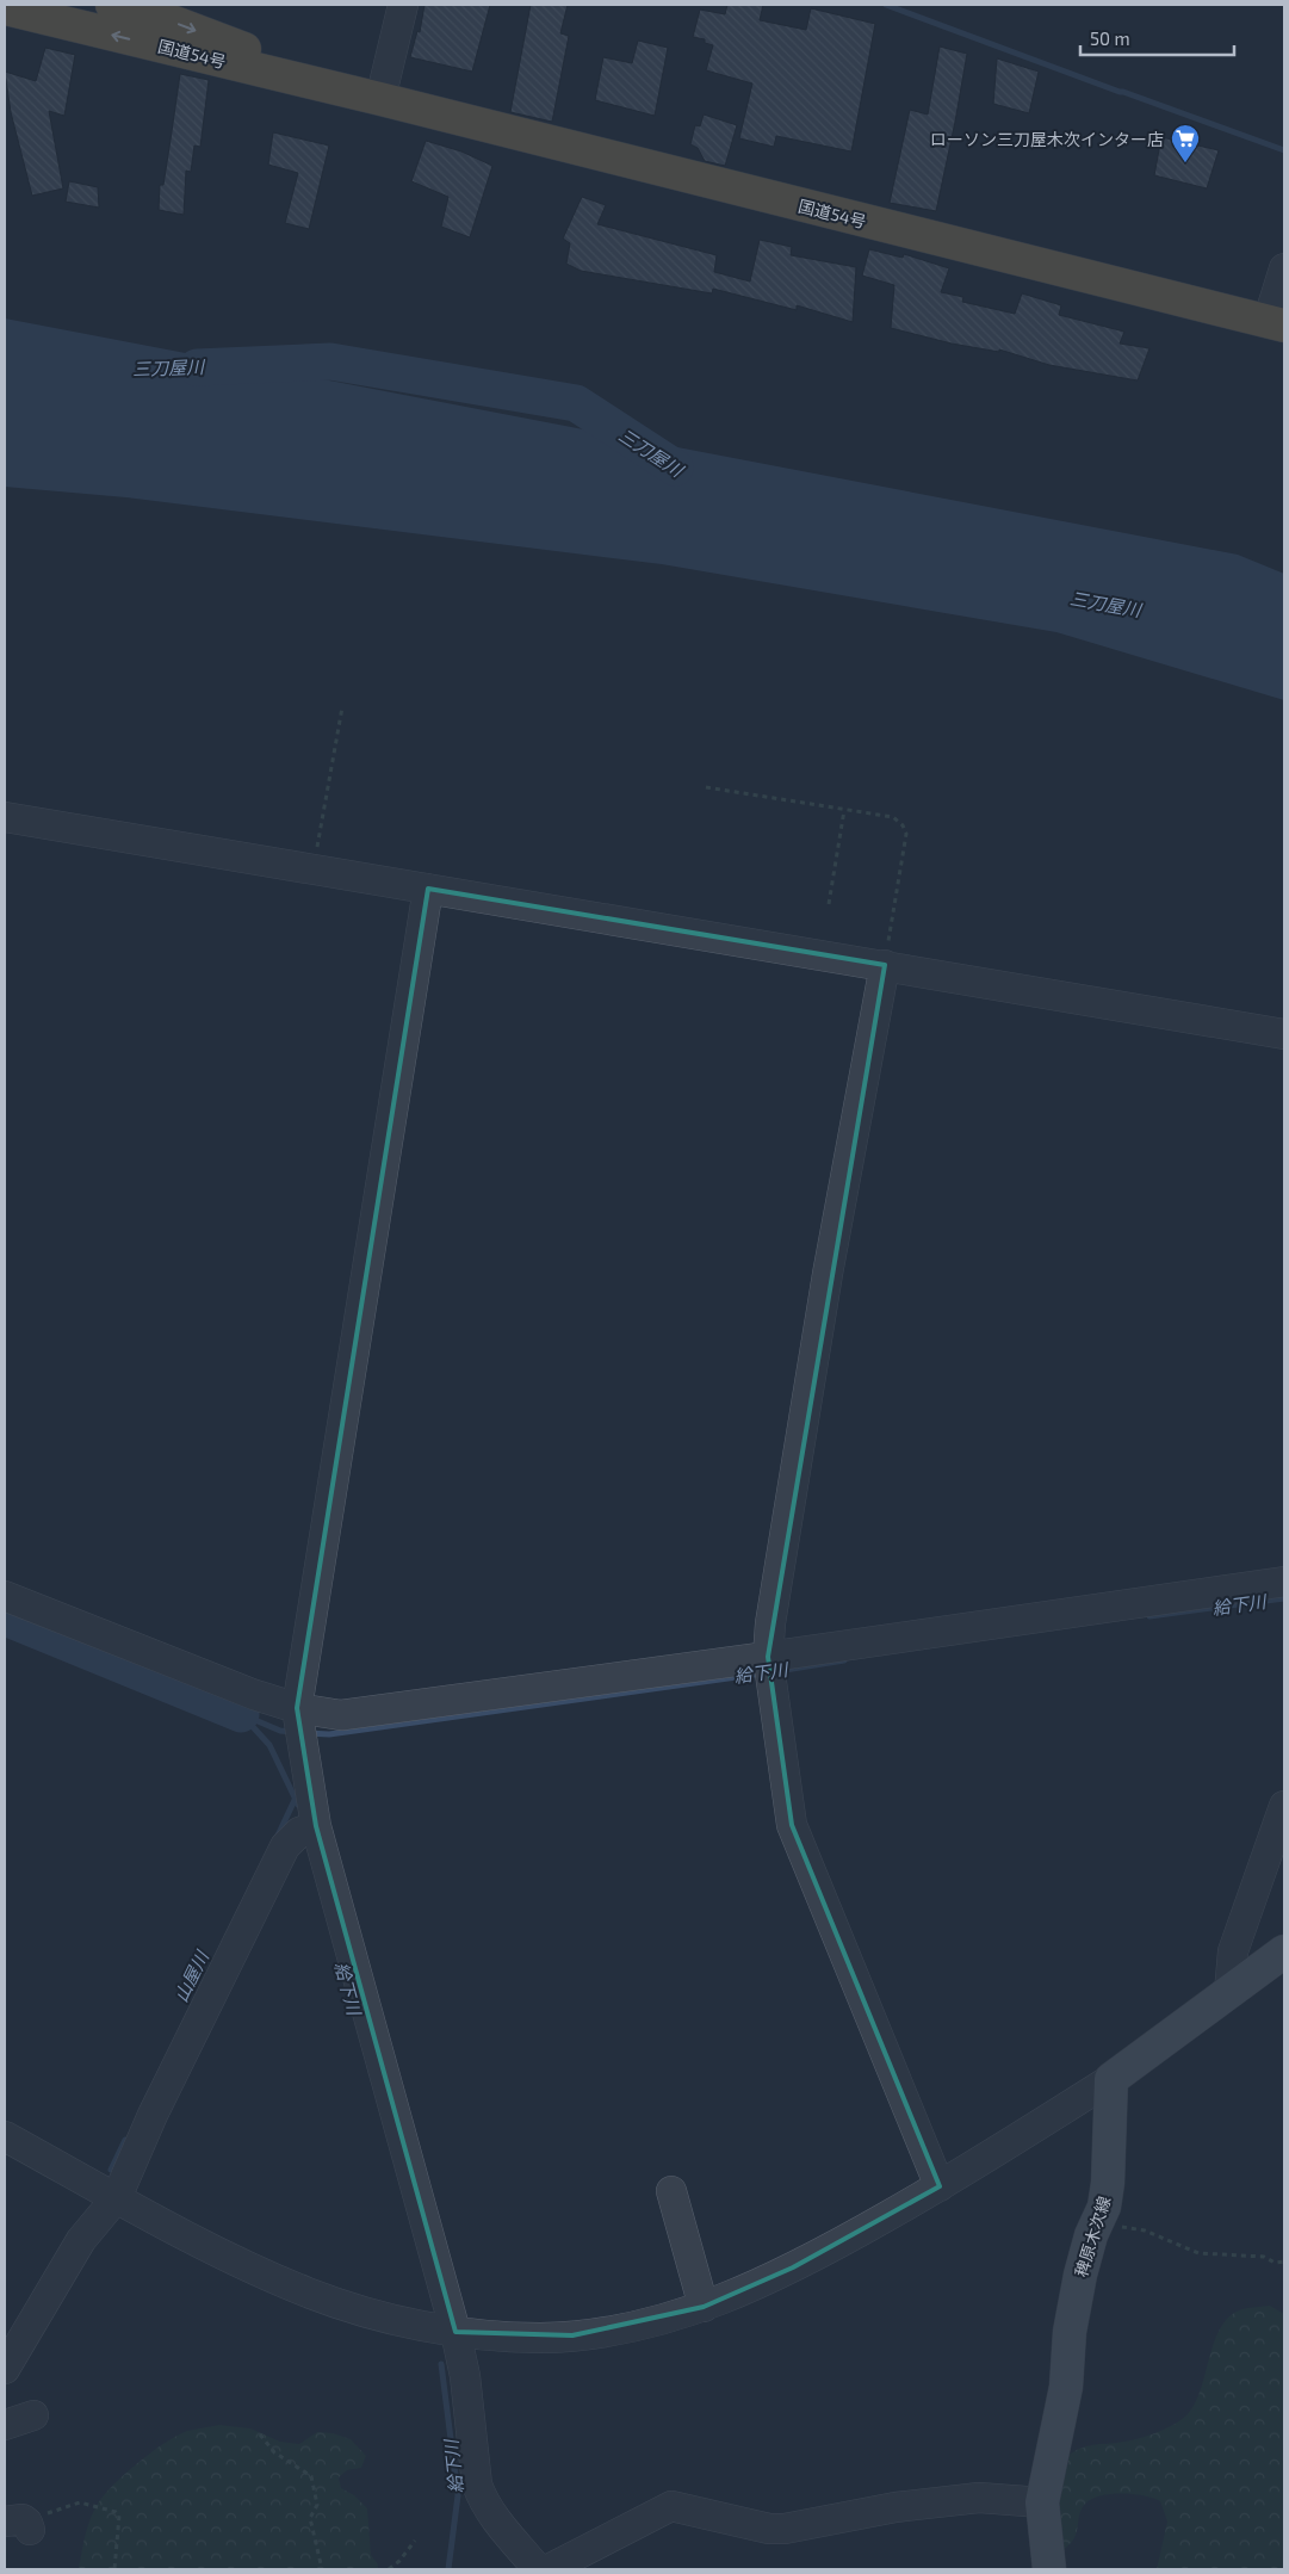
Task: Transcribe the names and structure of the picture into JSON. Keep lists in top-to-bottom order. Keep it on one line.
{"streets":{"highway":["国道54号"],"main road":["稗原木次線"]},"water":["三刀屋川","給下川","山屋川"],"places":{"supermarket":["ローソン三刀屋木次インター店"]},"scale_bar":"50 m"}
